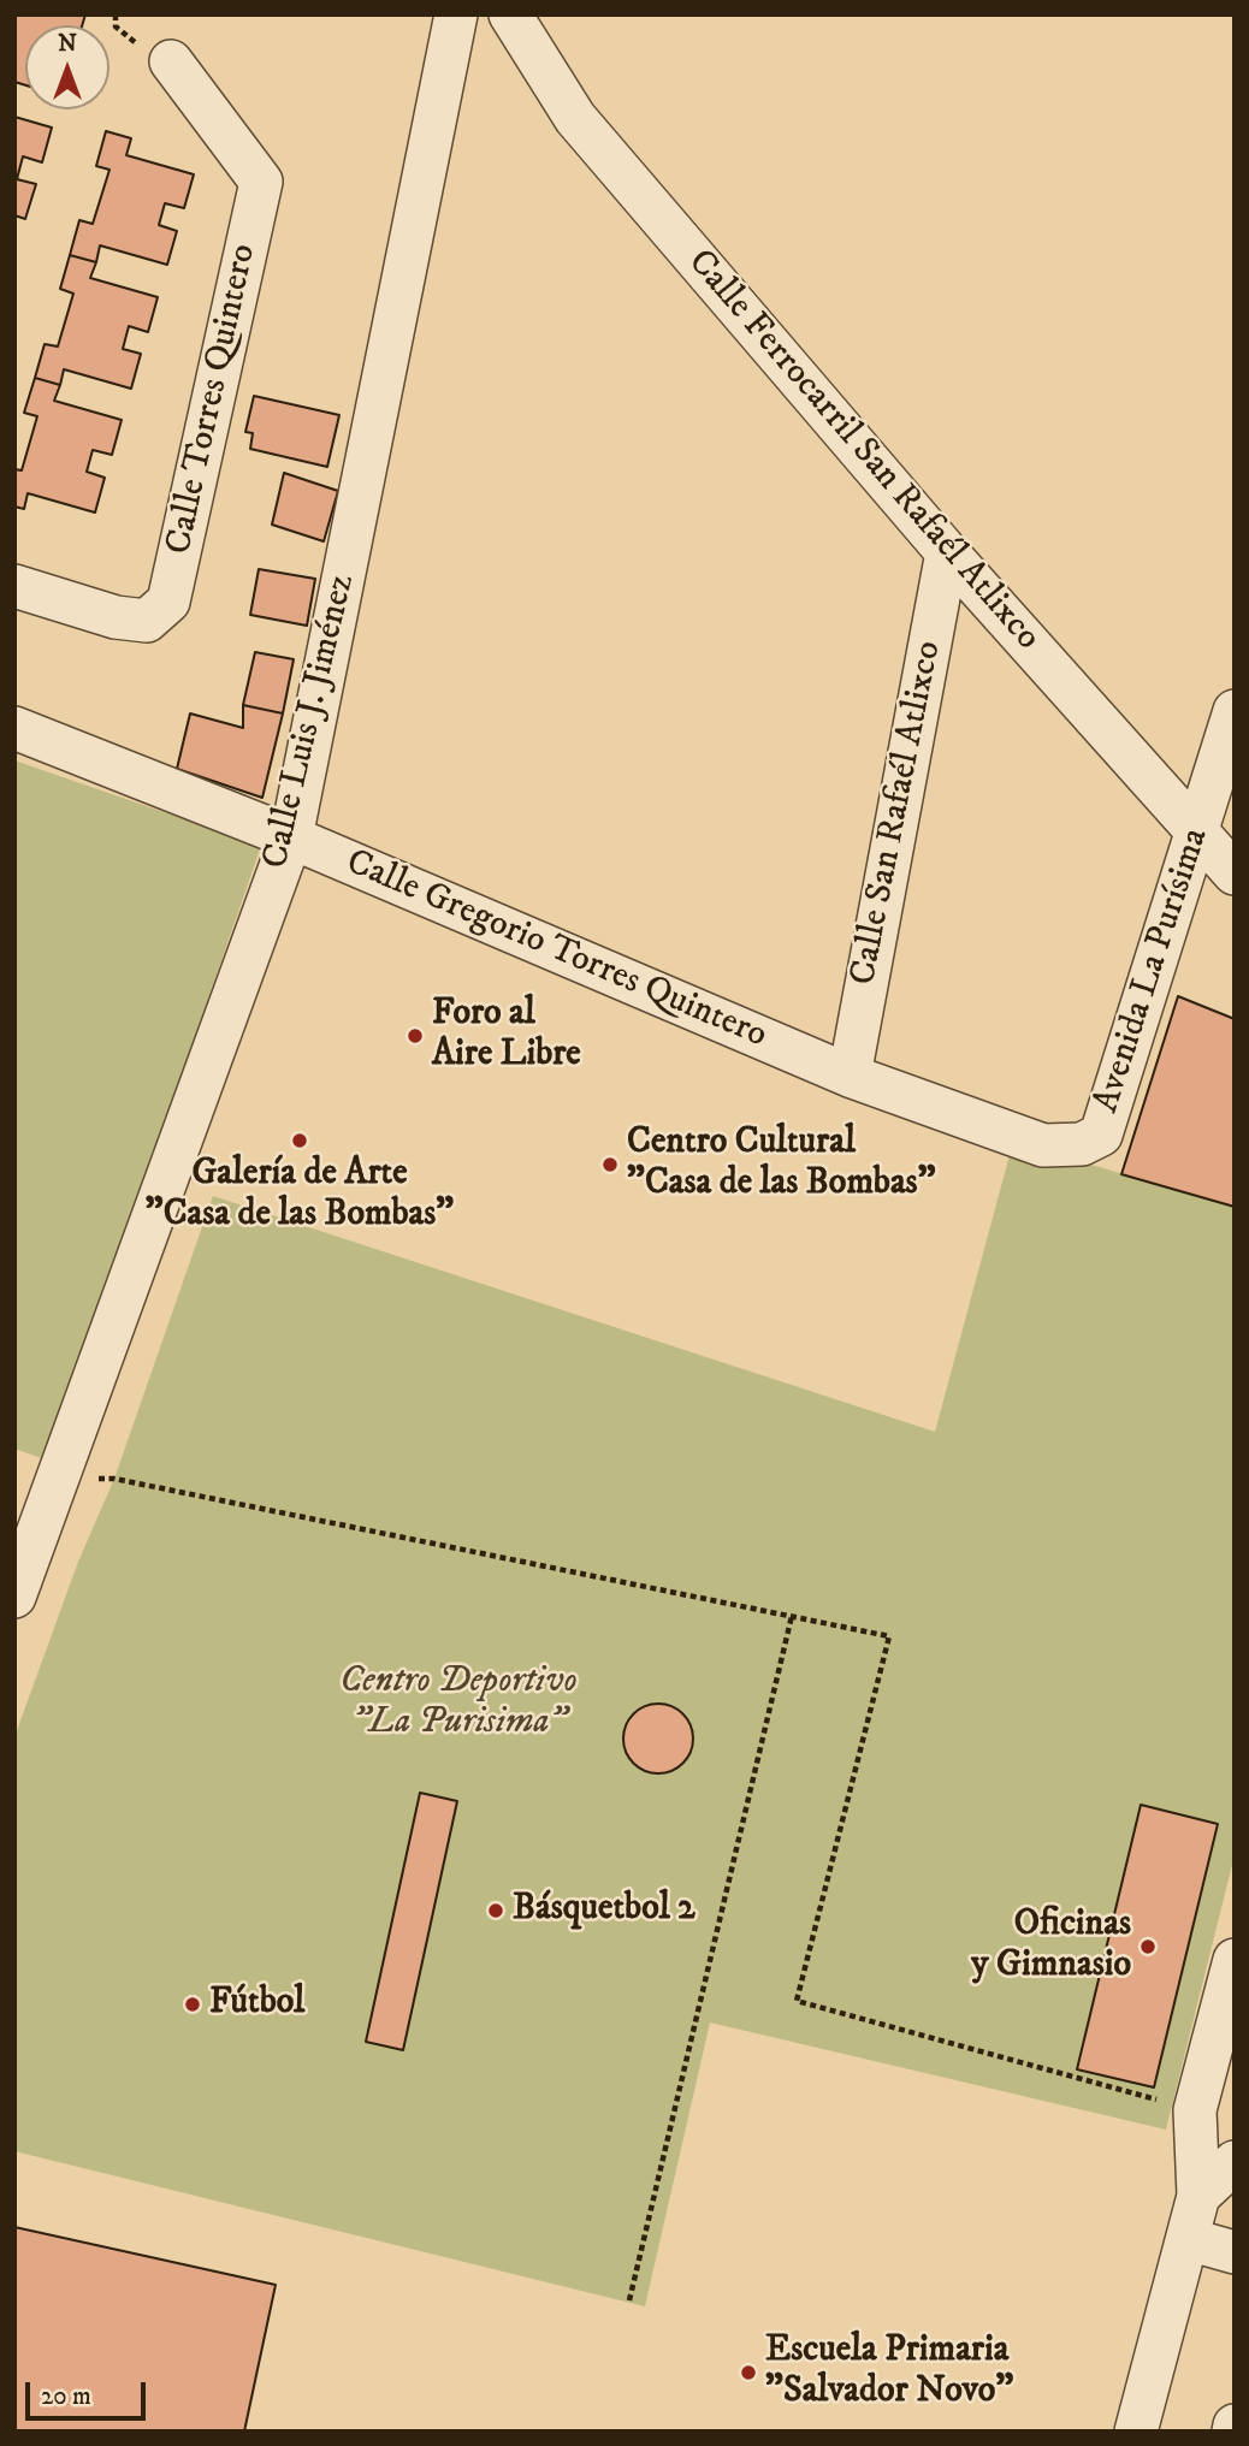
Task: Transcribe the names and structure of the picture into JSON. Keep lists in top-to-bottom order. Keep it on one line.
{"streets":{"street":["Calle Torres Quintero","Calle Ferrocarril San Rafaél Atlixco","Calle Luis J. Jiménez","Calle San Rafaél Atlixco","Calle Gregorio Torres Quintero","Avenida La Purísima"]},"crossings":[["Calle Ferrocarril San Rafaél Atlixco","Calle San Rafaél Atlixco"],["Calle Ferrocarril San Rafaél Atlixco","Avenida La Purísima"],["Calle Luis J. Jiménez","Calle Gregorio Torres Quintero"],["Calle San Rafaél Atlixco","Calle Gregorio Torres Quintero"],["Calle Gregorio Torres Quintero","Avenida La Purísima"]],"parks":["Centro Deportivo \"La Purisima\""],"places":["Foro al Aire Libre","Galería de Arte \"Casa de las Bombas\"","Centro Cultural \"Casa de las Bombas\"","Básquetbol 2","Oficinas y Gimnasio","Fútbol","Escuela Primaria \"Salvador Novo\""],"scale_bar":"20 m","north":"top"}
